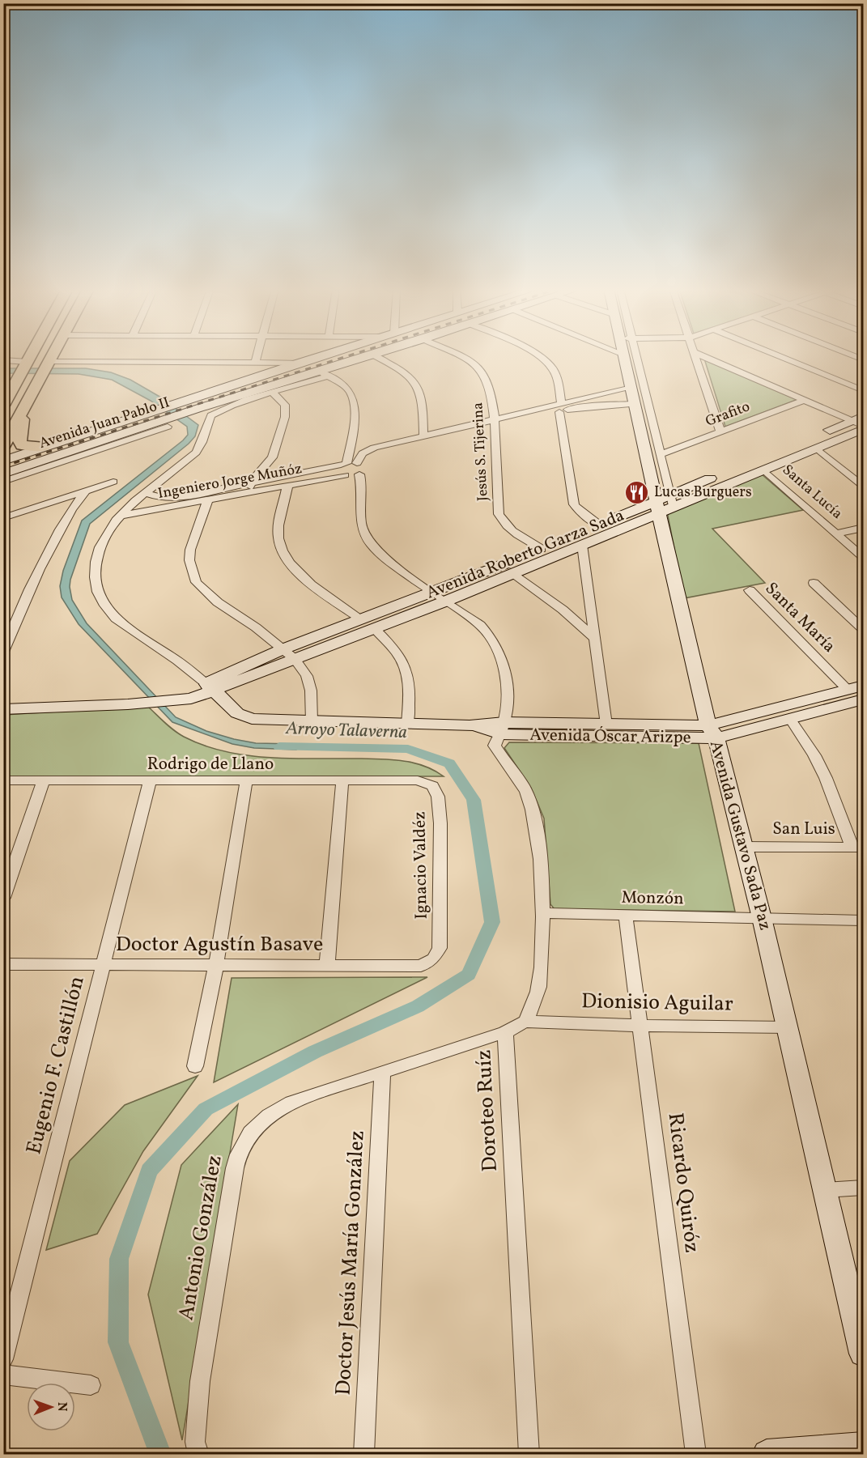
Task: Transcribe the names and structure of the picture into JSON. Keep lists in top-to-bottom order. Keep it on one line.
{"streets":{"street":["Grafito","Avenida Juan Pablo II","Jesús S. Tijerina","Ingeniero Jorge Muñóz","Santa Lucía","Avenida Roberto Garza Sada","Santa María","Avenida Óscar Arizpe","Rodrigo de Llano","San Luis","Avenida Gustavo Sada Paz","Ignacio Valdéz","Monzón","Doctor Agustín Basave","Dionisio Aguilar","Eugenio F. Castillón","Doroteo Ruíz","Ricardo Quiróz","Antonio González","Doctor Jesús María González"]},"crossings":[["Grafito","Avenida Gustavo Sada Paz"],["Jesús S. Tijerina","Avenida Roberto Garza Sada"],["Santa Lucía","Avenida Roberto Garza Sada"],["Avenida Roberto Garza Sada","Avenida Óscar Arizpe"],["Avenida Roberto Garza Sada","Avenida Gustavo Sada Paz"],["Santa María","Avenida Óscar Arizpe"],["Avenida Óscar Arizpe","Avenida Gustavo Sada Paz"],["Rodrigo de Llano","Ignacio Valdéz"],["Rodrigo de Llano","Eugenio F. Castillón"],["San Luis","Avenida Gustavo Sada Paz"],["Avenida Gustavo Sada Paz","Monzón"],["Avenida Gustavo Sada Paz","Dionisio Aguilar"],["Ignacio Valdéz","Doctor Agustín Basave"],["Monzón","Ricardo Quiróz"],["Doctor Agustín Basave","Eugenio F. Castillón"],["Dionisio Aguilar","Doroteo Ruíz"],["Dionisio Aguilar","Ricardo Quiróz"],["Doroteo Ruíz","Antonio González"],["Antonio González","Doctor Jesús María González"]],"water":["Arroyo Talaverna"],"places":{"restaurant":["Lucas Burguers"]},"north":"right"}
